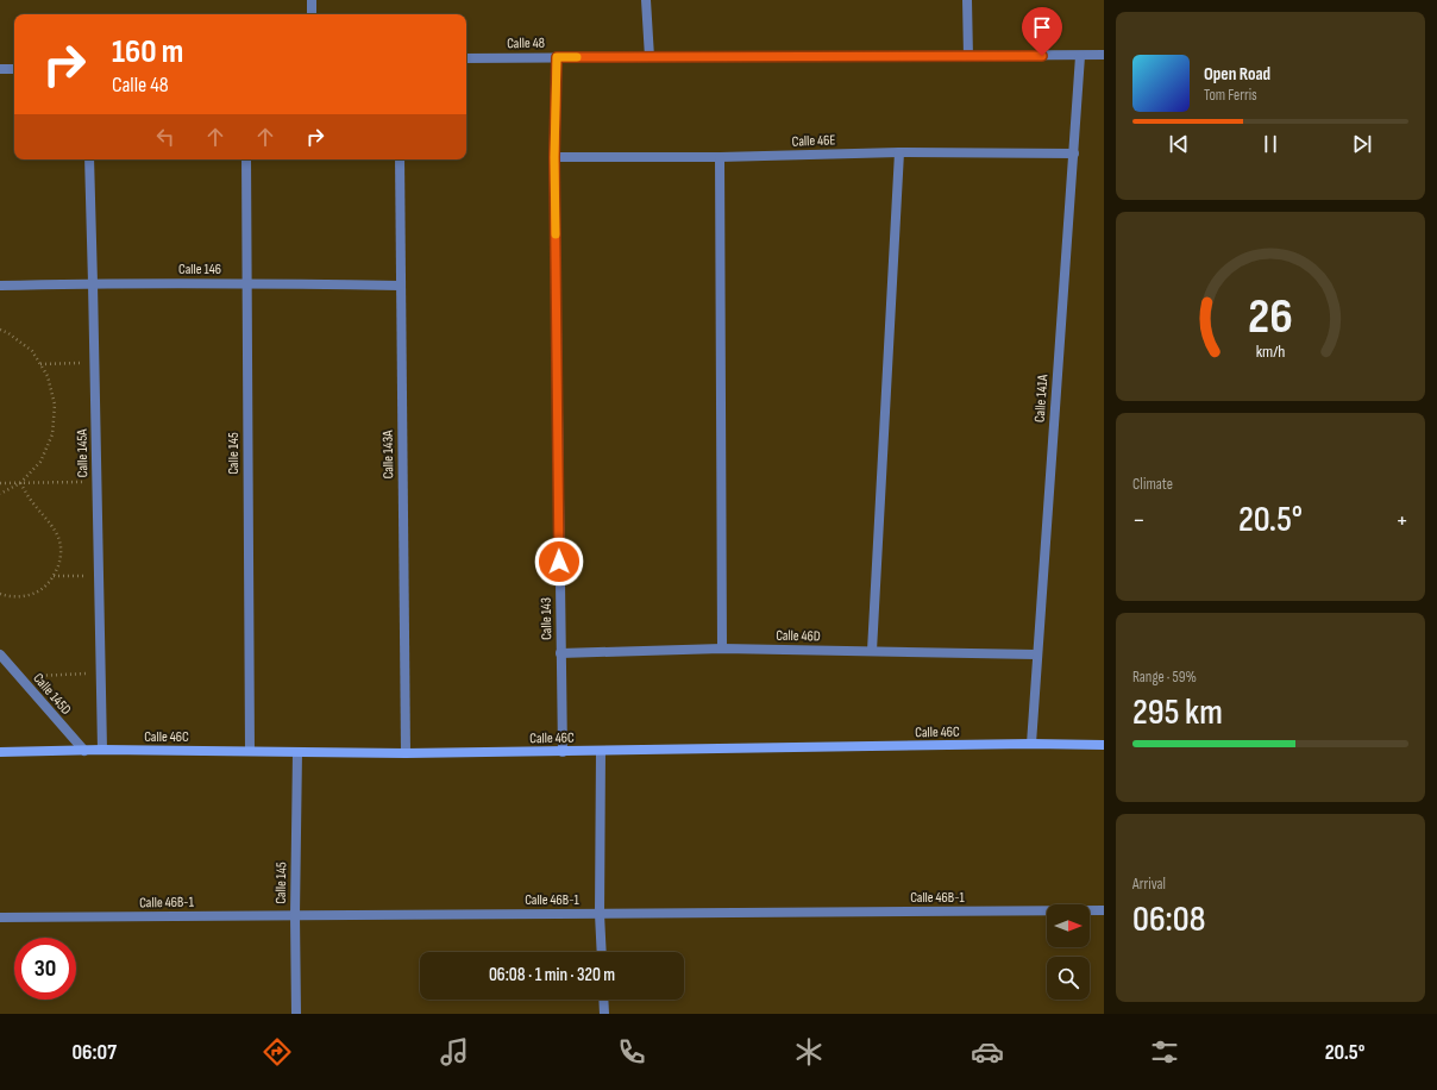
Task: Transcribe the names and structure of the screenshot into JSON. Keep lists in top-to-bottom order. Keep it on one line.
{"streets":{"street":["Calle 48","Calle 46E","Calle 146","Calle 141A","Calle 145A","Calle 145","Calle 143A","Calle 143","Calle 46D","Calle 145D","Calle 46C","Calle 46B-1"]},"crossings":[["Calle 48","Calle 141A"],["Calle 48","Calle 143"],["Calle 46E","Calle 141A"],["Calle 46E","Calle 143"],["Calle 146","Calle 145A"],["Calle 146","Calle 145"],["Calle 146","Calle 143A"],["Calle 141A","Calle 46D"],["Calle 141A","Calle 46C"],["Calle 145A","Calle 46C"],["Calle 145","Calle 46C"],["Calle 145","Calle 46B-1"],["Calle 143A","Calle 46C"],["Calle 143","Calle 46D"],["Calle 143","Calle 46C"],["Calle 145D","Calle 46C"]],"north":"right","page":{"turn":["160 m","Calle 48"],"song":["Open Road","Tom Ferris"],"tile":["Climate",["Range · 59%","295 km"],["Arrival","06:08"]],"heat":["−","20.5°","+"],"limit":"30","trip":"06:08 · 1 min · 320 m","tabs":["06:07","20.5°"],"gauge":["26","km/h"]}}
